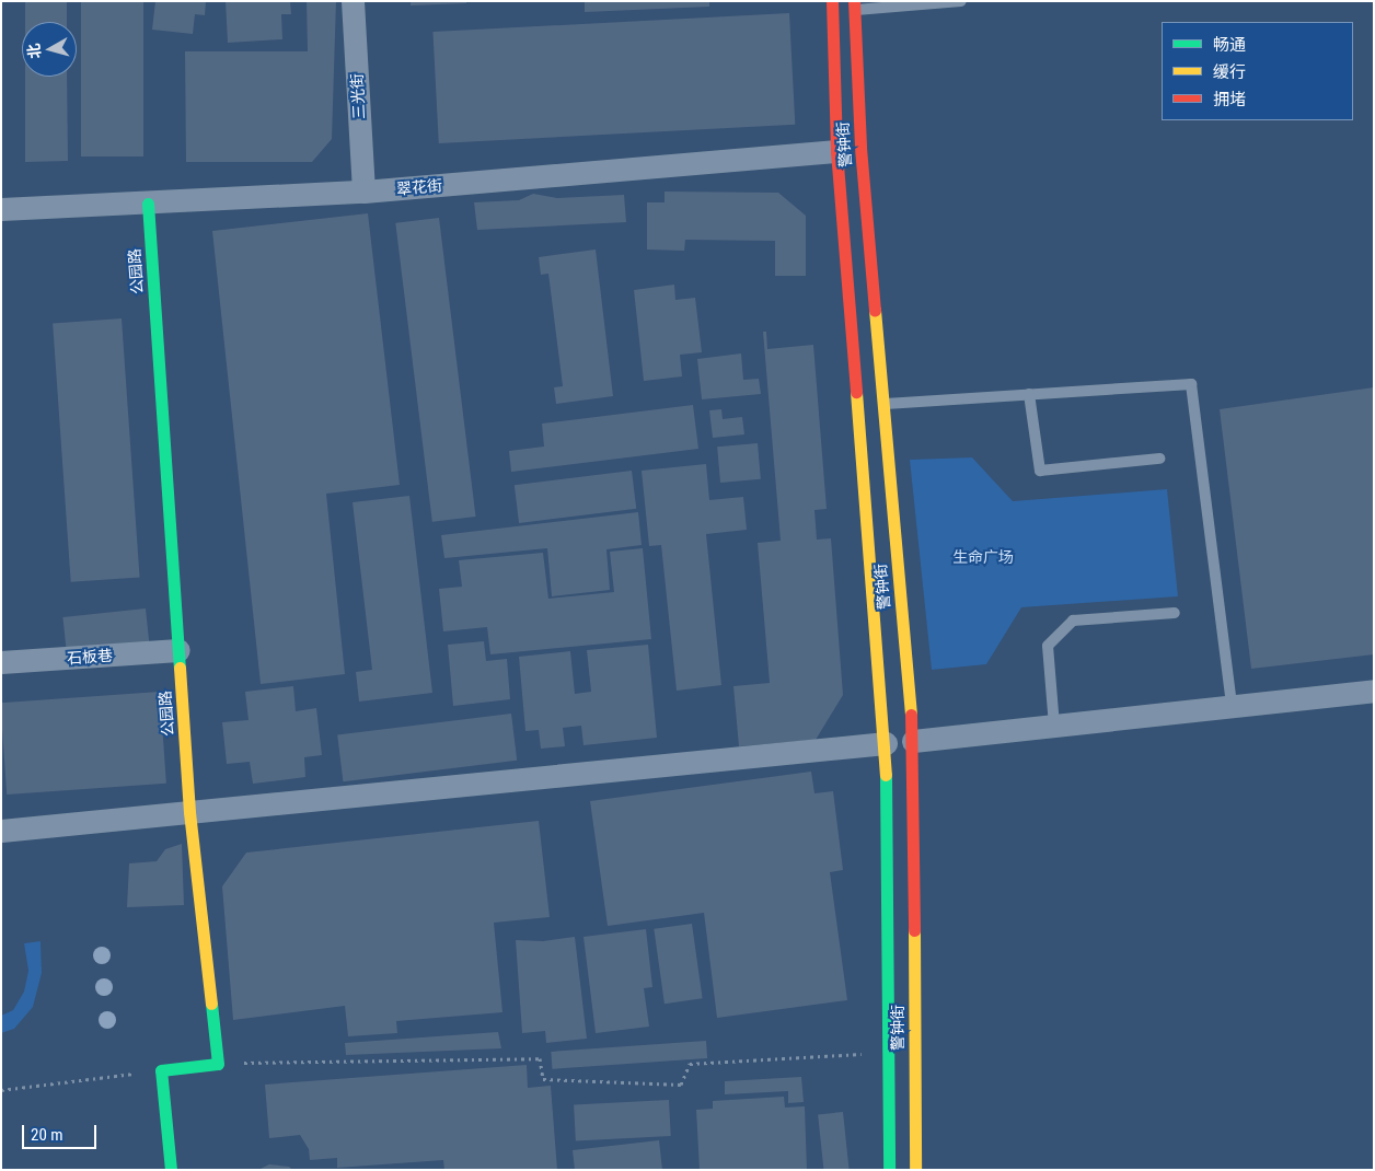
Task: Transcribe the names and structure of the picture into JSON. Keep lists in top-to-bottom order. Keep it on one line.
{"streets":{"main road":["警钟街","公园路"],"street":["三光街","翠花街","石板巷"]},"crossings":[["三光街","翠花街"],["警钟街","翠花街"],["翠花街","公园路"],["公园路","石板巷"]],"parks":["生命广场"],"legend":["畅通","缓行","拥堵"],"scale_bar":"20 m","north":"left"}
